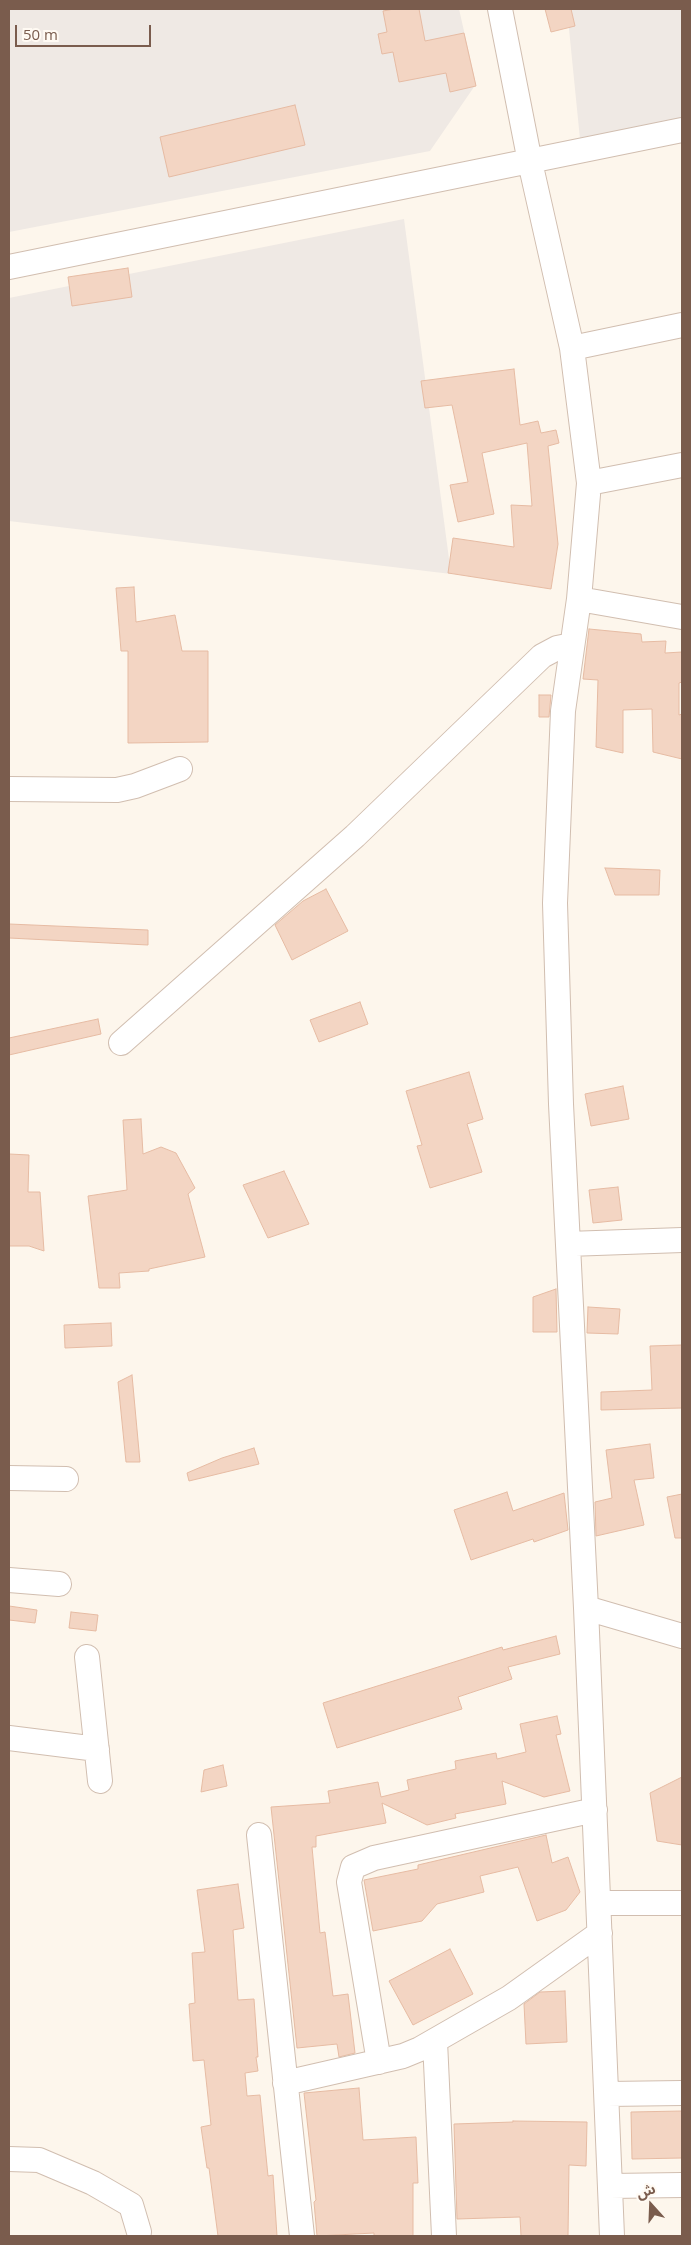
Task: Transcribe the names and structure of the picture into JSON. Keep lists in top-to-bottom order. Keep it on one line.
{"scale_bar":"50 m","north":"top"}
